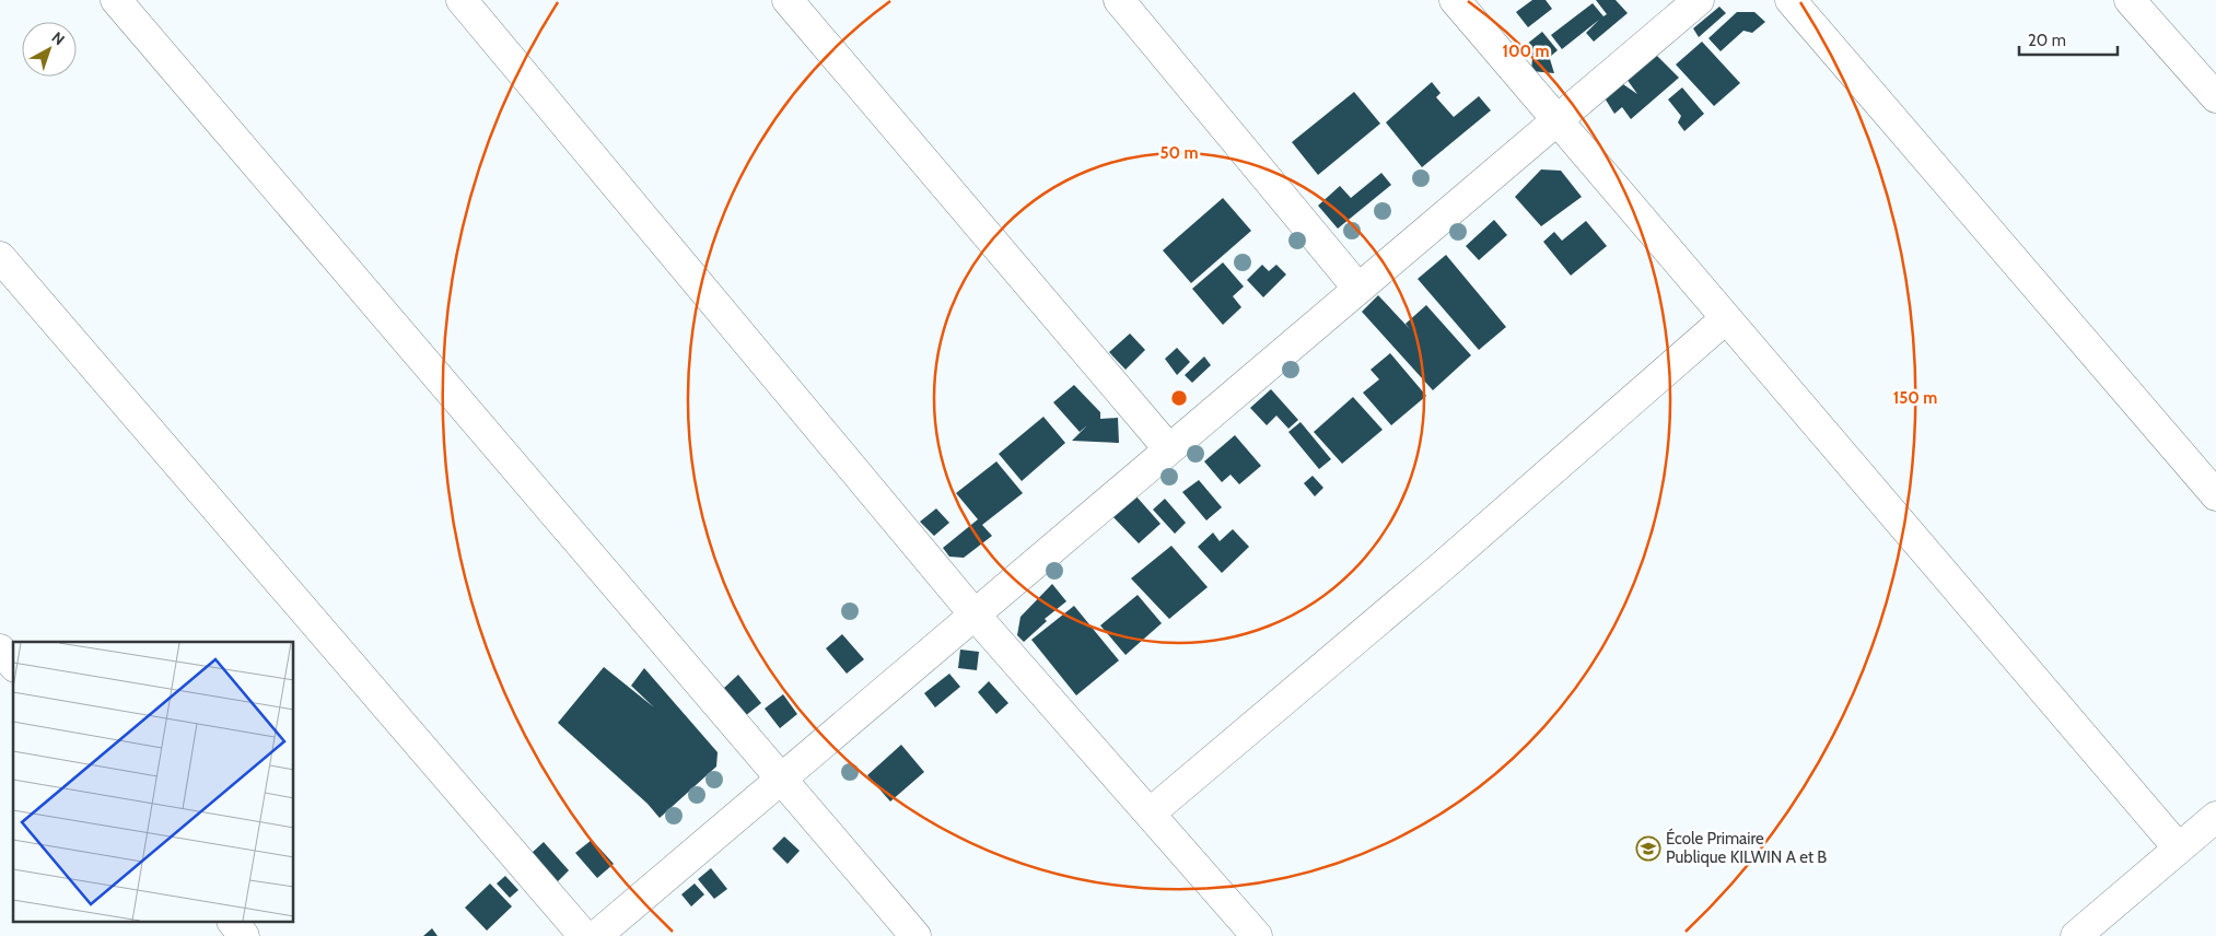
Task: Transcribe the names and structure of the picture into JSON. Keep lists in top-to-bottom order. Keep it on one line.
{"places":{"school or university":["École Primaire Publique KILWIN A et B"]},"scale_bar":"20 m","north":"top right","rings":["100 m","50 m","150 m"]}
